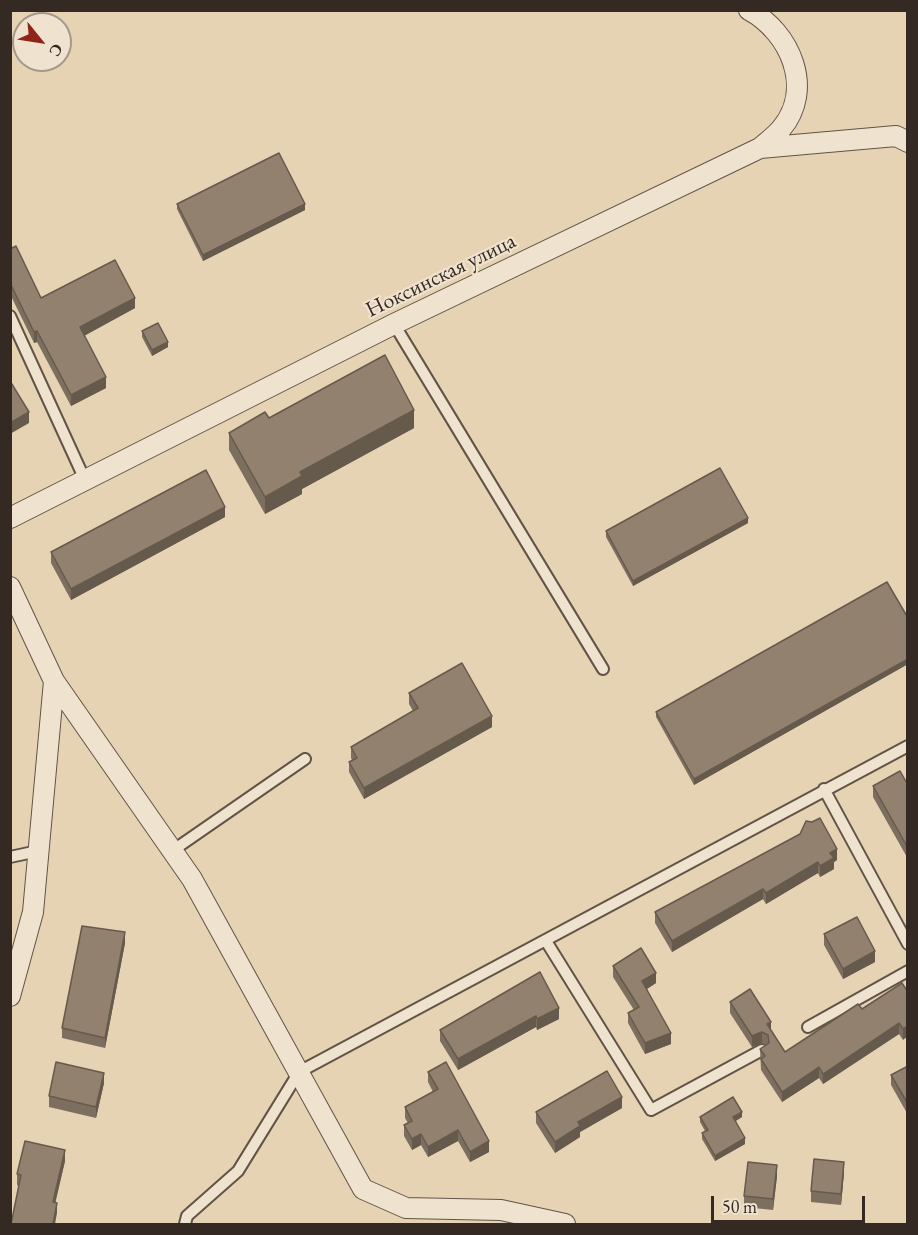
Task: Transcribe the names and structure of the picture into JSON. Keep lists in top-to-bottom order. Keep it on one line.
{"streets":{"street":["Ноксинская улица"]},"scale_bar":"50 m","north":"bottom right"}
